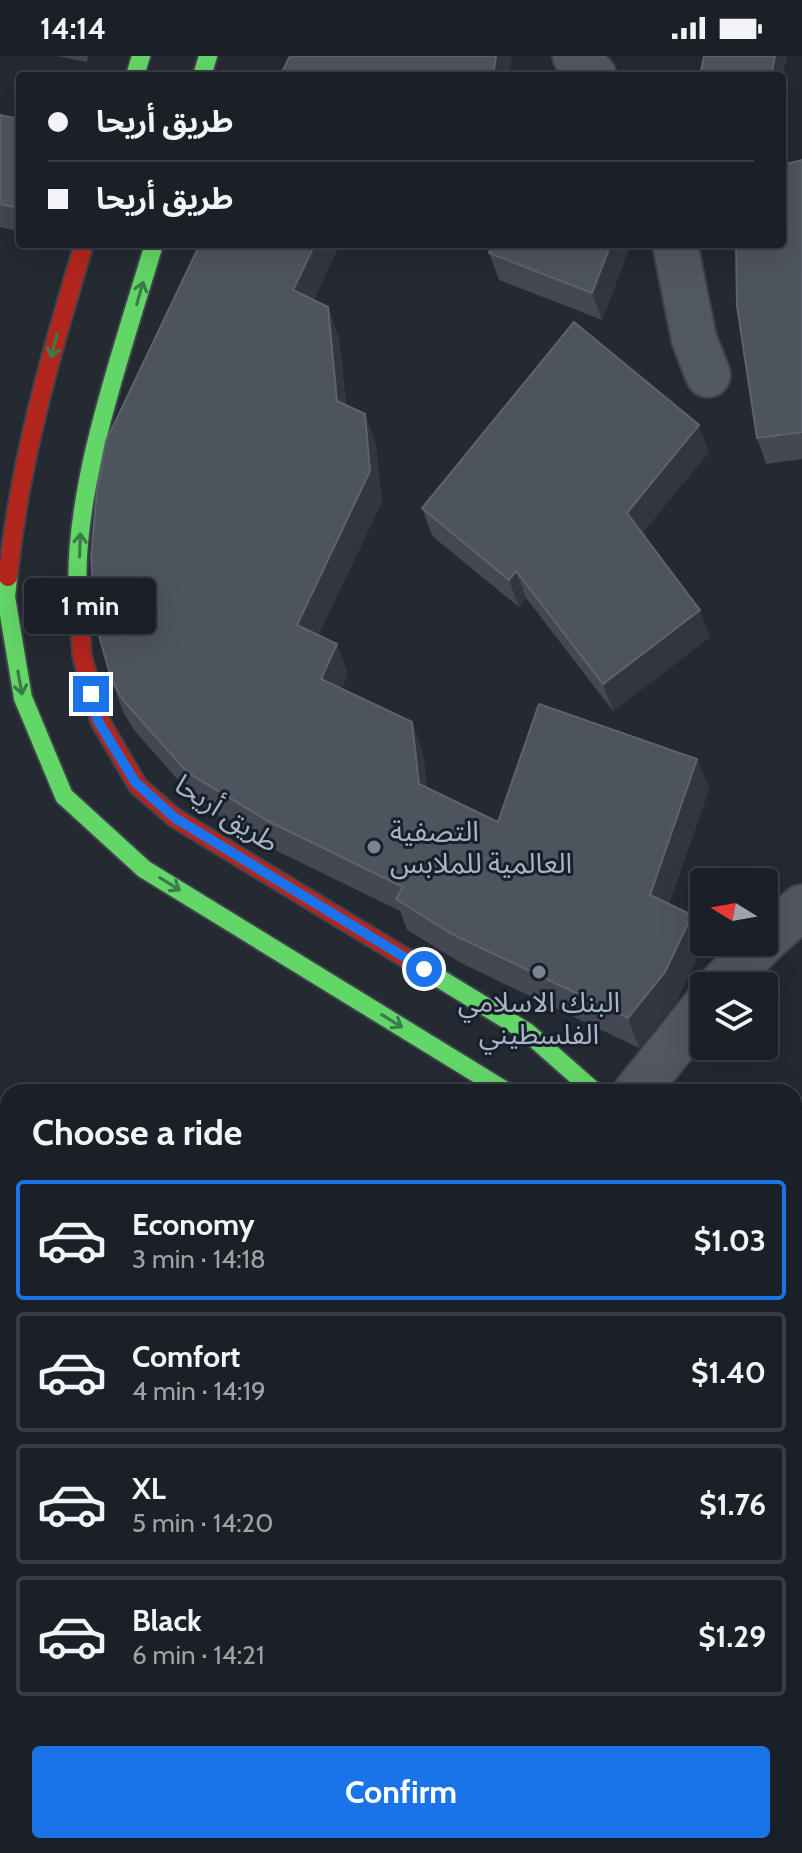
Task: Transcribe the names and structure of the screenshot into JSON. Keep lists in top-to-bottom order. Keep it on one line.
{"streets":{"main road":["طريق أريحا"]},"one_way":["طريق أريحا"],"places":["التصفية العالمية للملابس","البنك الاسلامي الفلسطيني"],"north":"left","page":{"status":"14:14","banner":["طريق أريحا","طريق أريحا"],"bubble":"1 min","heading":"Choose a ride","list":[{"name":"Economy","note":"3 min · 14:18","value":"$1.03"},{"name":"Comfort","note":"4 min · 14:19","value":"$1.40"},{"name":"XL","note":"5 min · 14:20","value":"$1.76"},{"name":"Black","note":"6 min · 14:21","value":"$1.29"}],"buttons":"Confirm"}}
